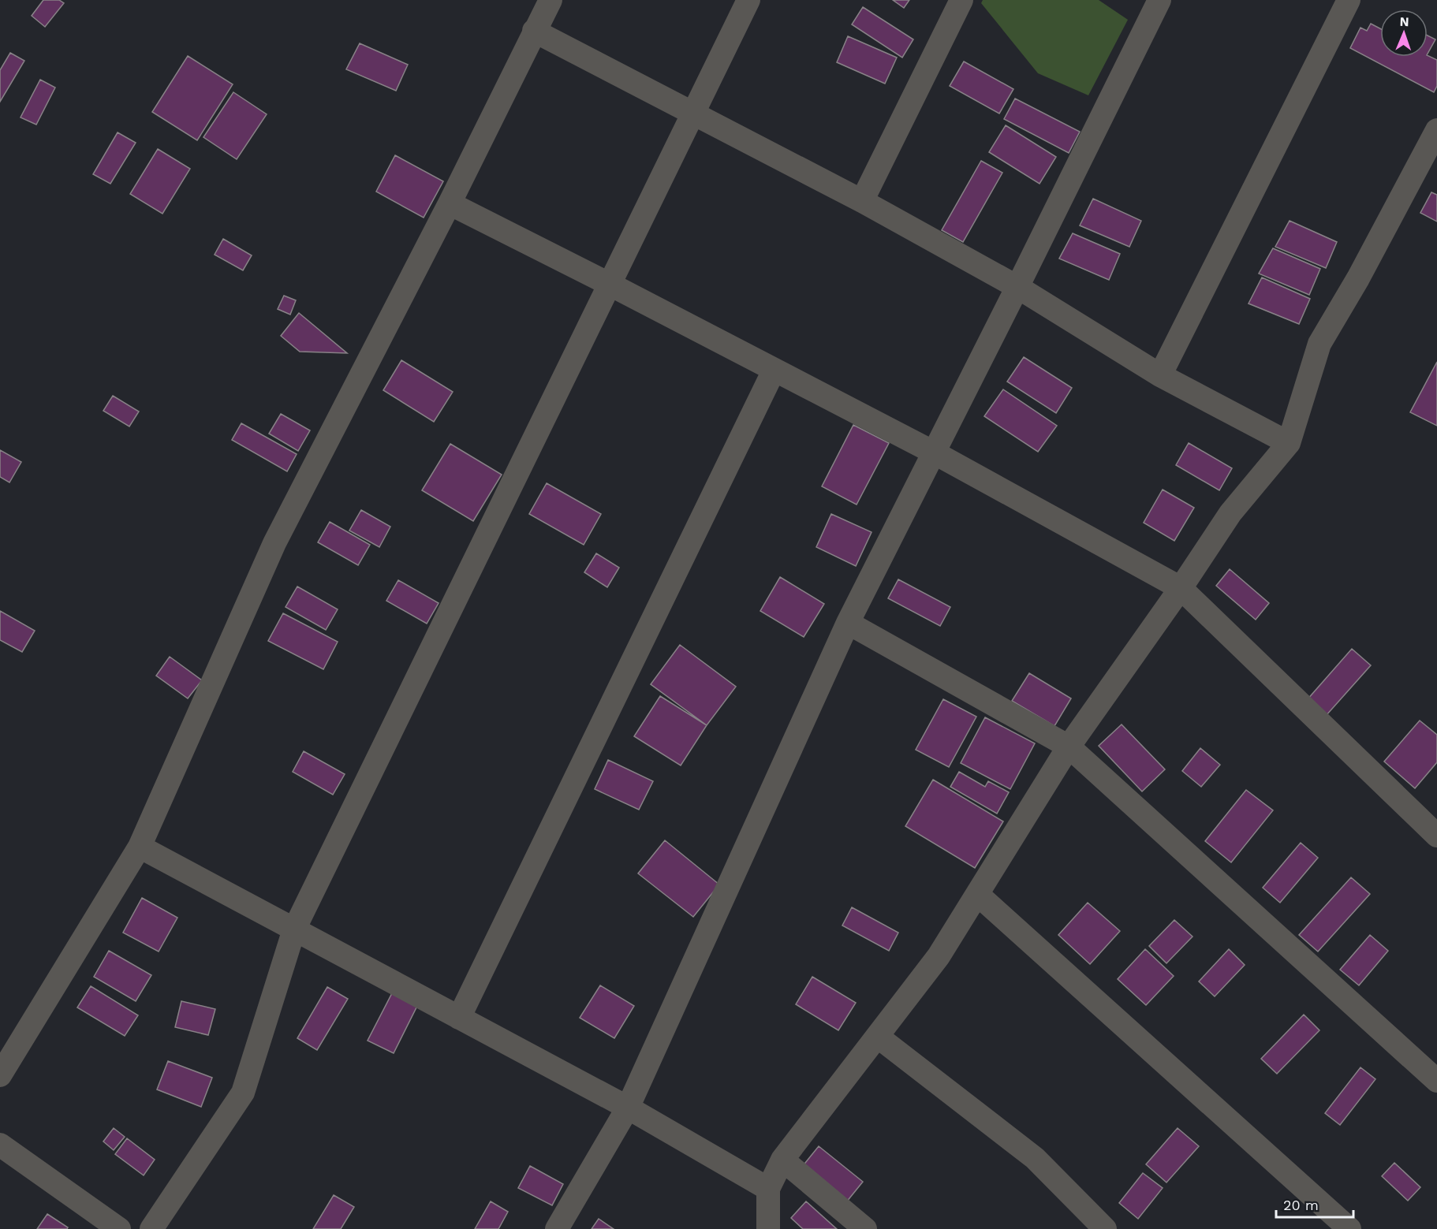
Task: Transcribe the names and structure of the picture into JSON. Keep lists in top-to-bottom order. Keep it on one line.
{"scale_bar":"20 m","north":"top"}
